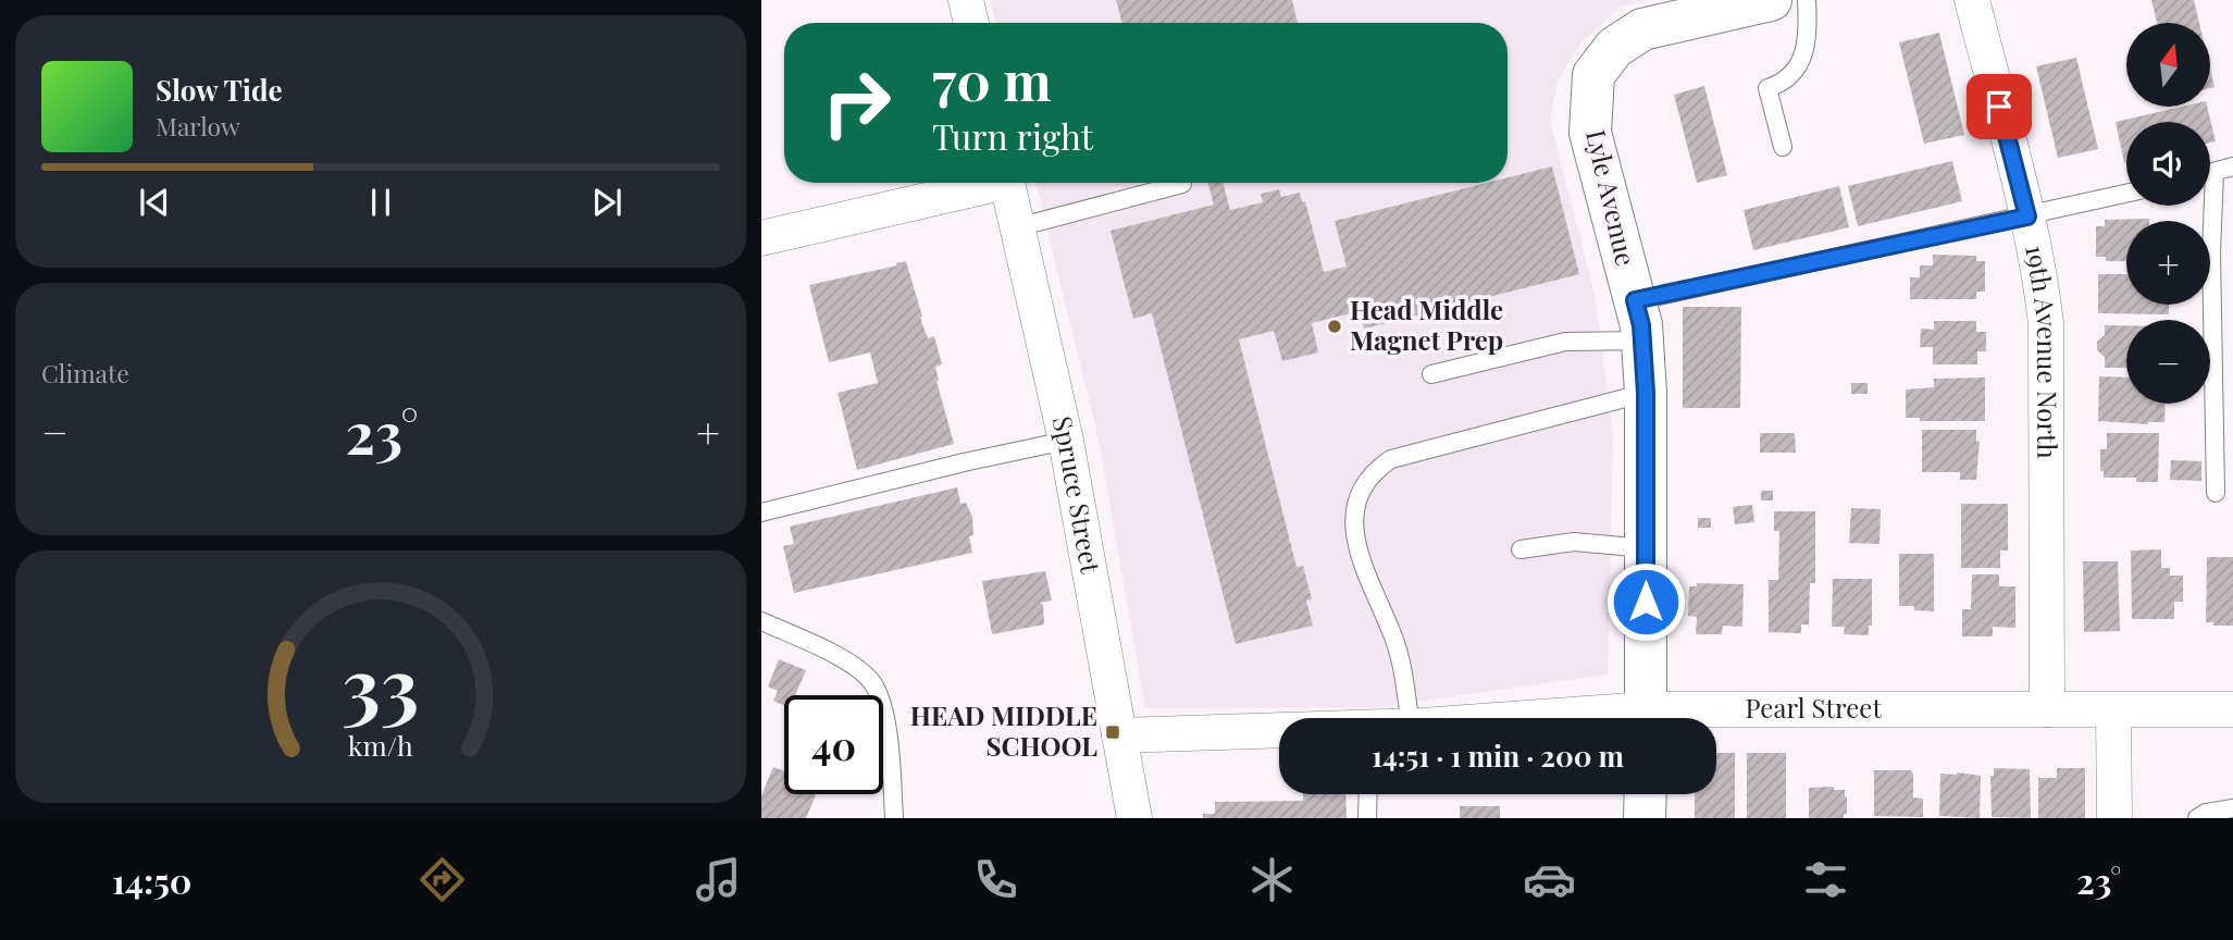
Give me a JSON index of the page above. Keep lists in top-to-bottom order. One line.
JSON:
{"streets":{"street":["Lyle Avenue","19th Avenue North","Spruce Street","Pearl Street"]},"crossings":[["19th Avenue North","Pearl Street"],["Spruce Street","Pearl Street"]],"places":{"other":["Head Middle Magnet Prep"],"transit":["HEAD MIDDLE SCHOOL"]},"north":"top","page":{"map_buttons":["+","−"],"turn":["70 m","Turn right"],"song":["Slow Tide","Marlow"],"tile":"Climate","heat":["−","23°","+"],"limit":"40","trip":"14:51 · 1 min · 200 m","tabs":["14:50","23°"],"gauge":["33","km/h"]}}
